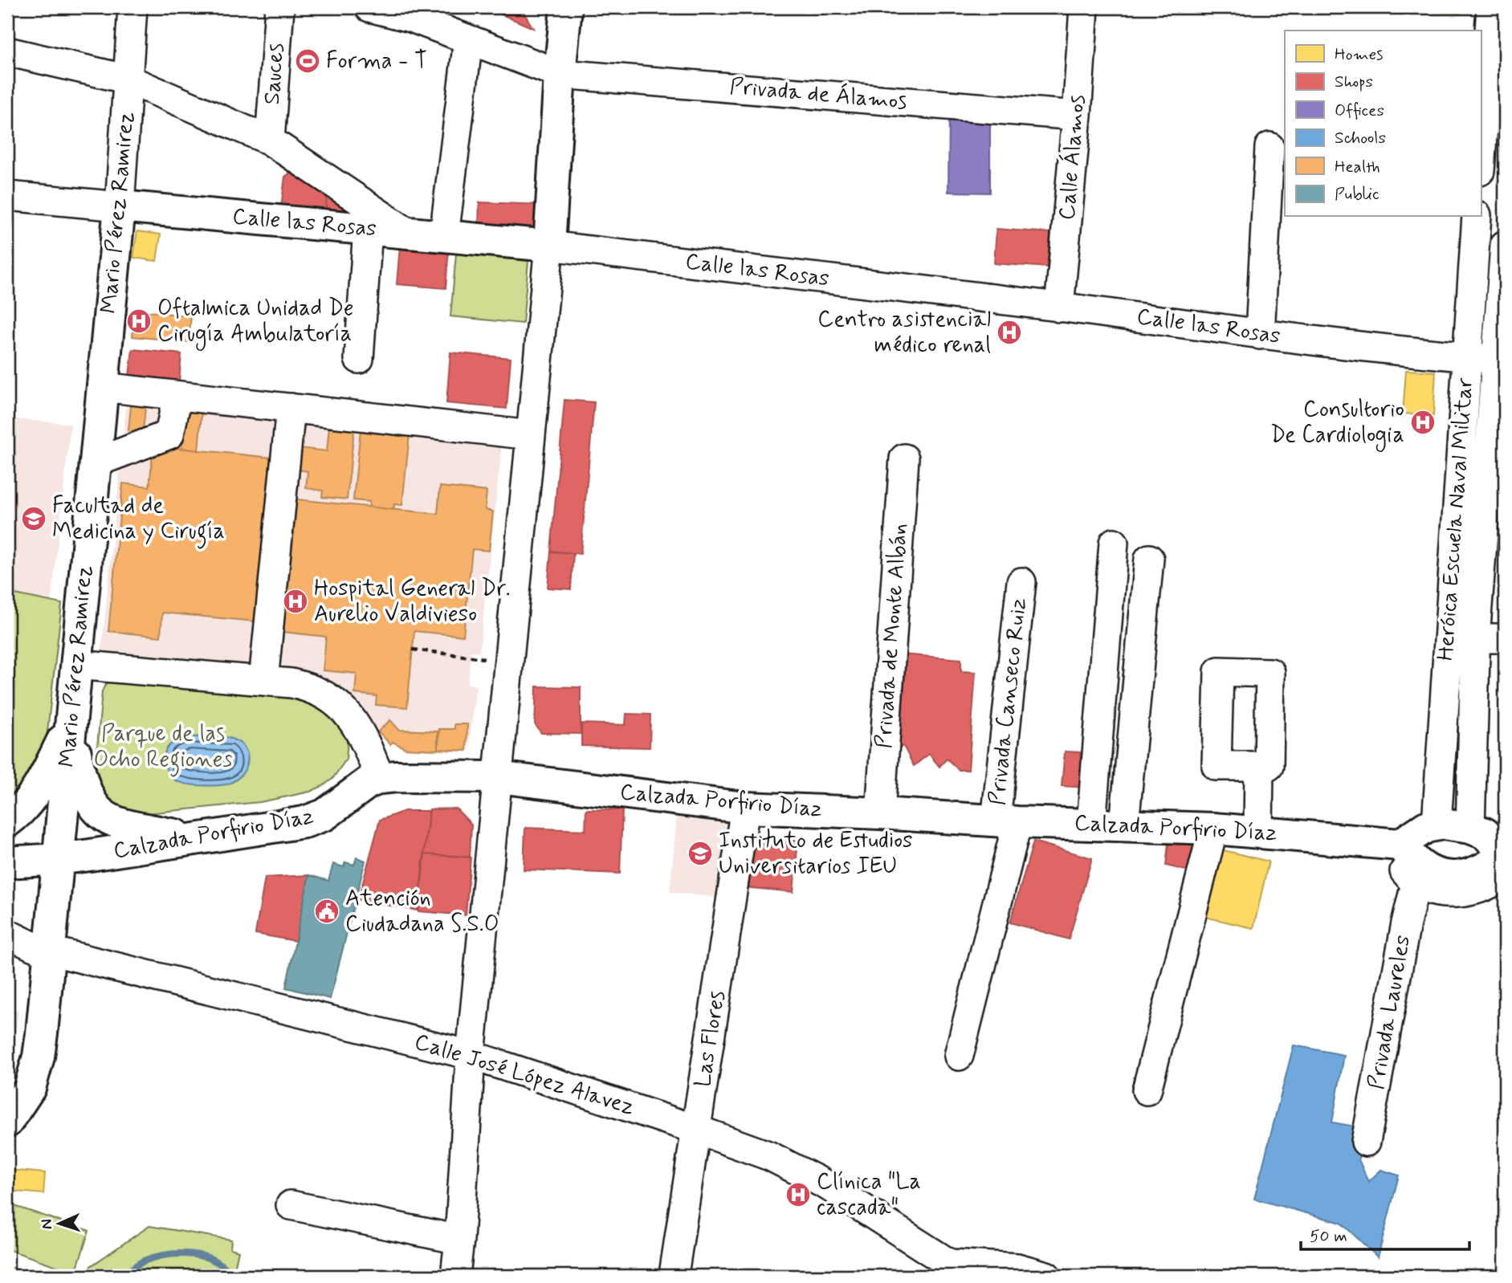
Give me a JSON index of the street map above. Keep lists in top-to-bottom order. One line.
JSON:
{"streets":{"main road":["Mario Pérez Ramirez","Calle las Rosas","Calzada Porfirio Díaz"],"street":["Sauces","Privada de Álamos","Calle Álamos","Heróica Escuela Naval Militar","Privada de Monte Albán","Privada Canseco Ruiz","Privada Laureles","Las Flores","Calle José López Alavez"]},"crossings":[["Privada de Álamos","Calle Álamos"],["Calle Álamos","Calle las Rosas"],["Mario Pérez Ramirez","Calle las Rosas"],["Mario Pérez Ramirez","Calzada Porfirio Díaz"],["Mario Pérez Ramirez","Calle José López Alavez"],["Calle las Rosas","Heróica Escuela Naval Militar"],["Privada de Monte Albán","Calzada Porfirio Díaz"],["Privada Canseco Ruiz","Calzada Porfirio Díaz"],["Calzada Porfirio Díaz","Las Flores"],["Las Flores","Calle José López Alavez"]],"parks":["Parque de las Ocho Regiones"],"places":{"sports":["Forma - T"],"hospital":["Oftalmica Unidad De Cirugía Ambulatoría","Centro asistencial médico renal","Consultorio De Cardiologia","Hospital General Dr. Aurelio Valdivieso","Clínica \"La cascada\""],"school or university":["Facultad de Medicina y Cirugía","Instituto de Estudios Universitarios IEU"],"public building":["Atención Ciudadana S.S.O"]},"legend":["Homes","Shops","Offices","Schools","Health","Public"],"scale_bar":"50 m","north":"left"}
